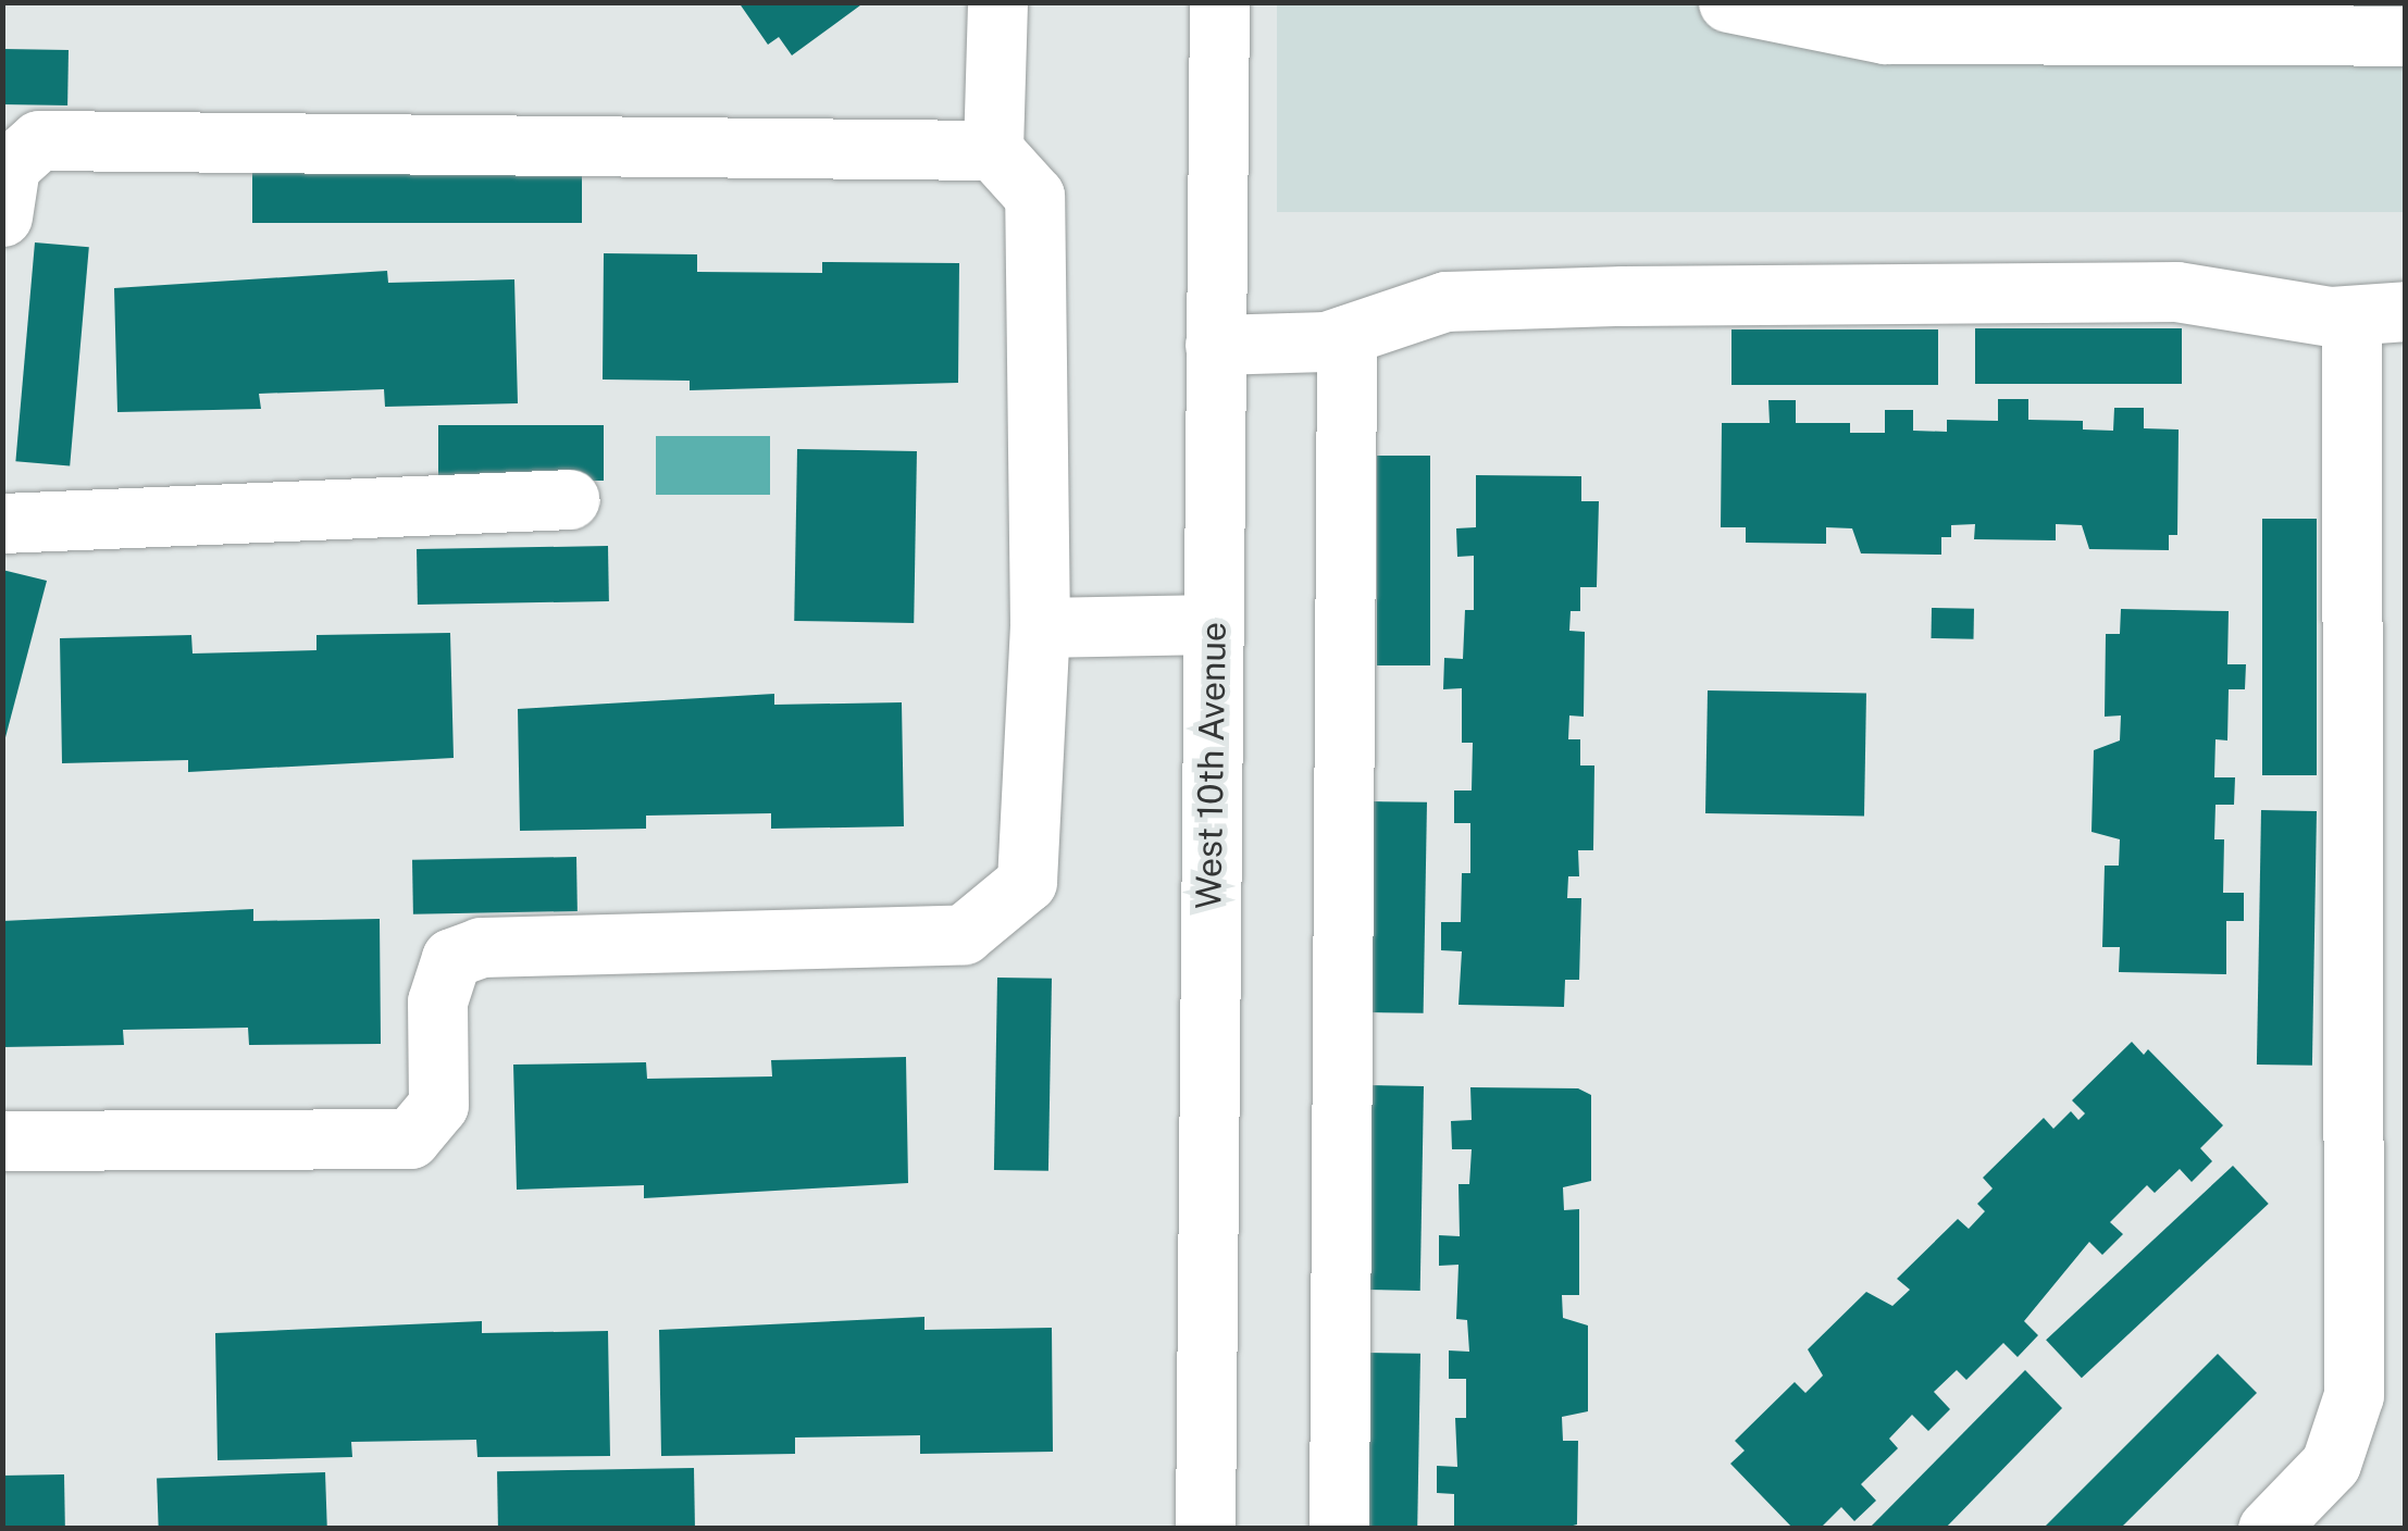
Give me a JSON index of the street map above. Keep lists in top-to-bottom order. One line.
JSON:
{"streets":{"main road":["West 10th Avenue"]}}
